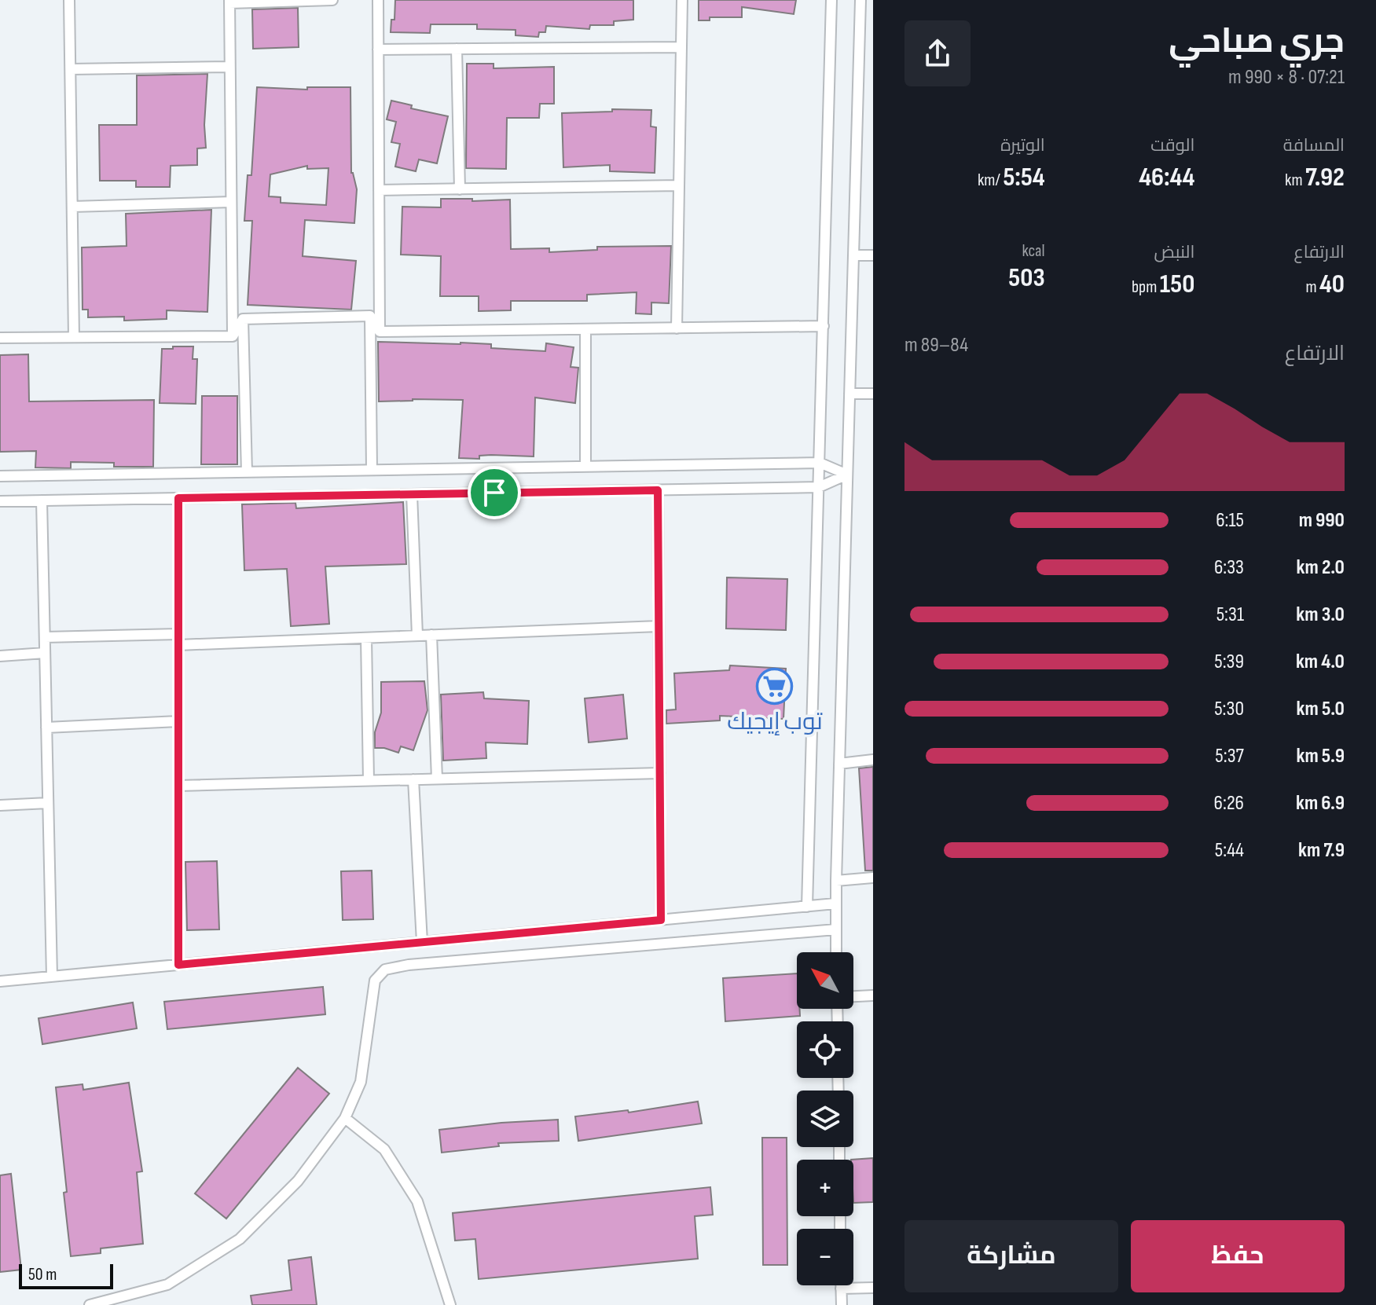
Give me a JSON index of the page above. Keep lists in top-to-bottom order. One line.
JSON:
{"places":{"supermarket":["توب إيجيك"]},"scale_bar":"50 m","north":"top left","page":{"heading":["جري صباحي","07:21 · 8 × 990 m"],"stats":[["المسافة","7.92 km"],["الوقت","46:44"],["الوتيرة","5:54 /km"],["الارتفاع","40 m"],["النبض","150 bpm"],["kcal","503"]],"chart":["الارتفاع","84–89 m"],"list":[{"name":"990 m","note":"6:15"},{"name":"2.0 km","note":"6:33"},{"name":"3.0 km","note":"5:31"},{"name":"4.0 km","note":"5:39"},{"name":"5.0 km","note":"5:30"},{"name":"5.9 km","note":"5:37"},{"name":"6.9 km","note":"6:26"},{"name":"7.9 km","note":"5:44"}],"map_buttons":["+","−"],"buttons":["حفظ","مشاركة"],"scale":"50 m"}}
